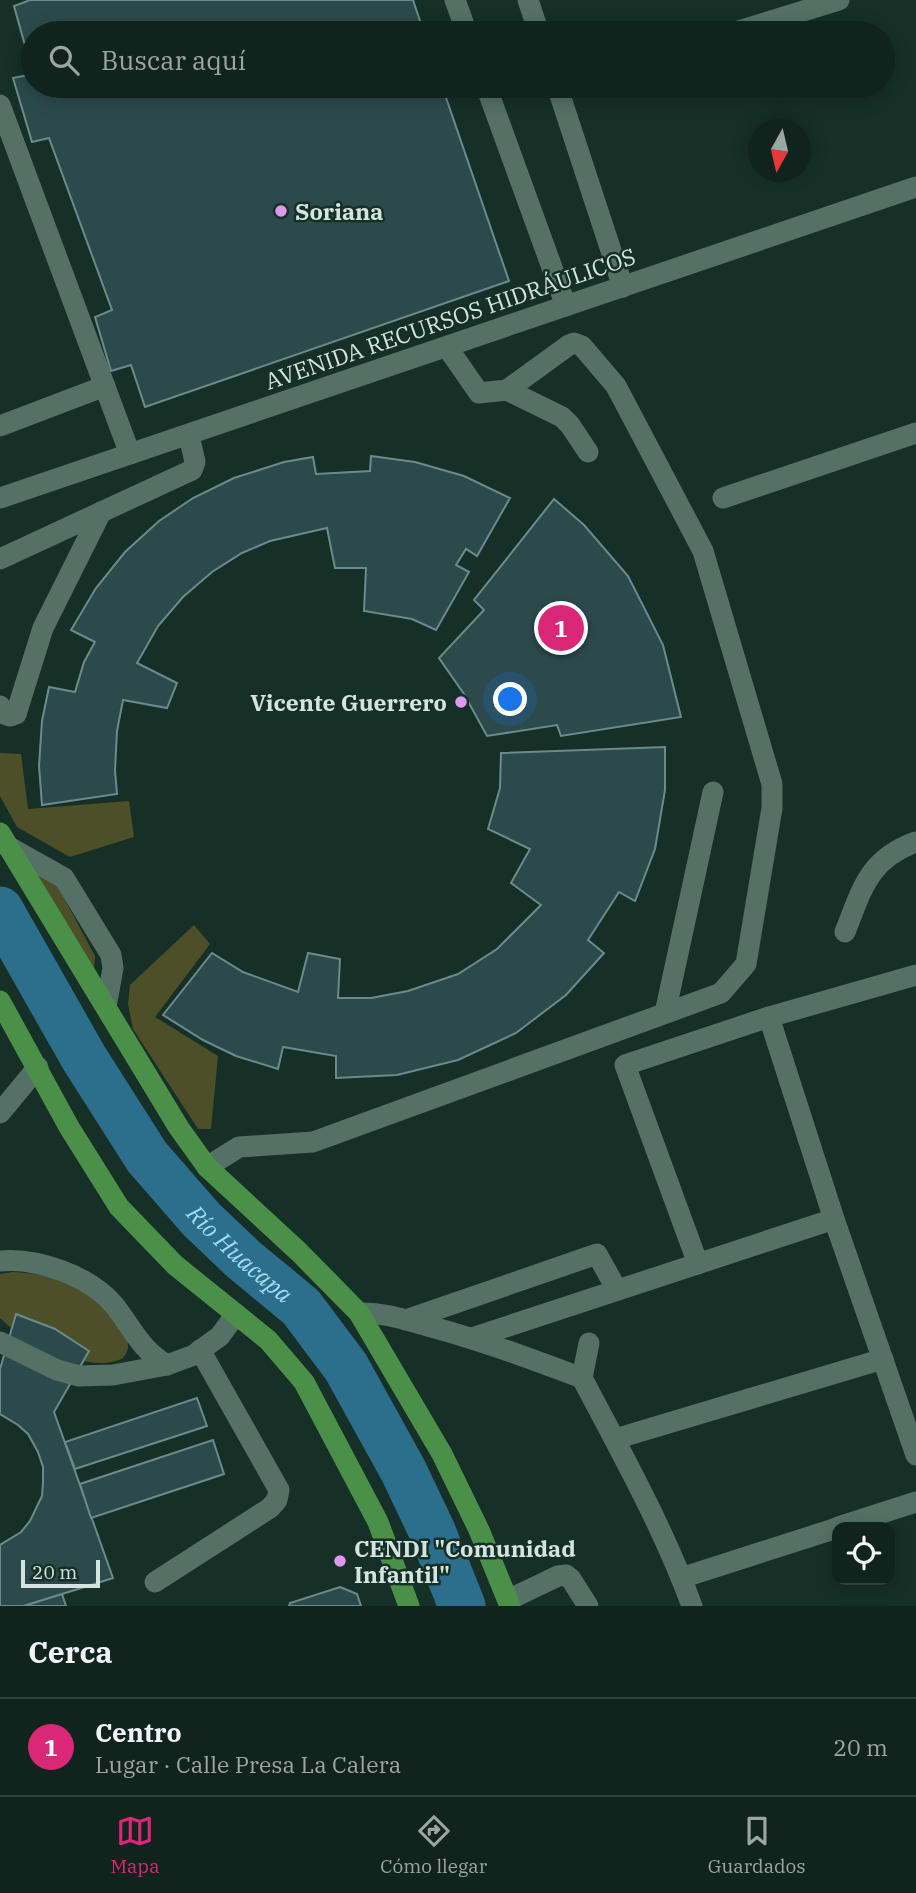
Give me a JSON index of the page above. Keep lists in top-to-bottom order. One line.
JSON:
{"streets":{"street":["AVENIDA RECURSOS HIDRÁULICOS"]},"water":["Río Huacapa"],"places":["Soriana","Vicente Guerrero","CENDI \"Comunidad Infantil\""],"scale_bar":"20 m","north":"bottom","page":{"search":"Buscar aquí","pins":"1","scale":"20 m","heading":"Cerca","list":[{"mark":"1","name":"Centro","note":"Lugar · Calle Presa La Calera","value":"20 m"}],"nav":["Mapa","Cómo llegar","Guardados"]}}
